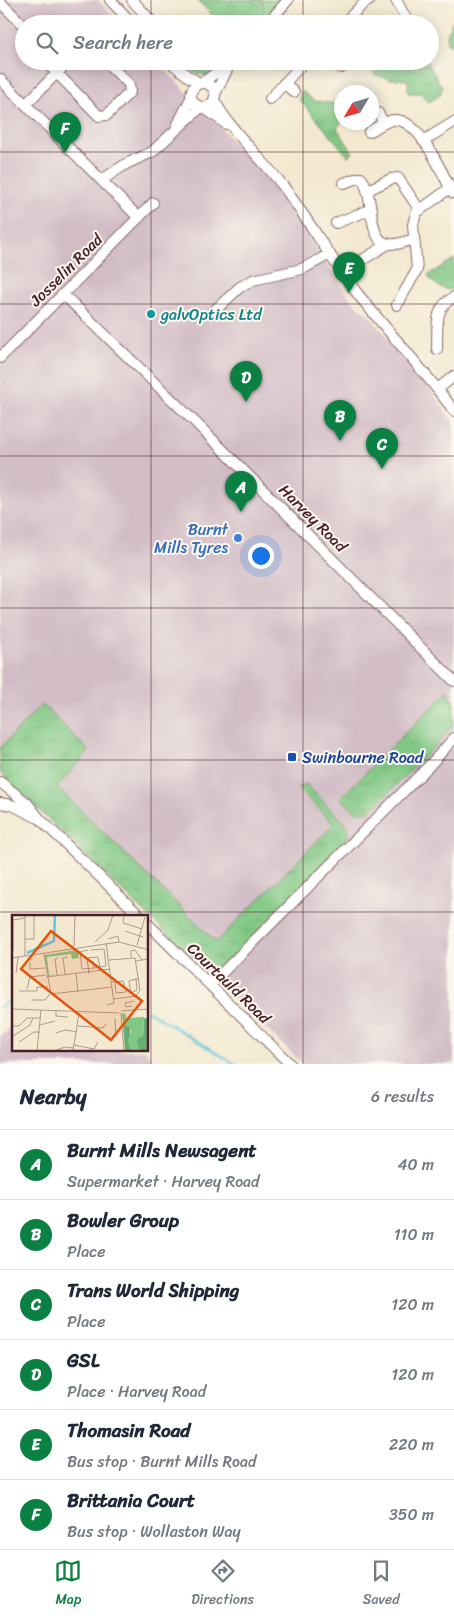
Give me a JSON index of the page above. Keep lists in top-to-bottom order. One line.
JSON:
{"streets":{"street":["Josselin Road","Harvey Road","Courtauld Road"]},"crossings":[["Josselin Road","Harvey Road"]],"places":{"other":["galvOptics Ltd","Burnt Mills Tyres"],"transit":["Swinbourne Road"]},"north":"bottom left","page":{"search":"Search here","pins":["F","E","D","B","C","A"],"heading":["Nearby","6 results"],"list":[{"mark":"A","name":"Burnt Mills Newsagent","note":"Supermarket · Harvey Road","value":"40 m"},{"mark":"B","name":"Bowler Group","note":"Place","value":"110 m"},{"mark":"C","name":"Trans World Shipping","note":"Place","value":"120 m"},{"mark":"D","name":"GSL","note":"Place · Harvey Road","value":"120 m"},{"mark":"E","name":"Thomasin Road","note":"Bus stop · Burnt Mills Road","value":"220 m"},{"mark":"F","name":"Brittania Court","note":"Bus stop · Wollaston Way","value":"350 m"}],"nav":["Map","Directions","Saved"]}}
